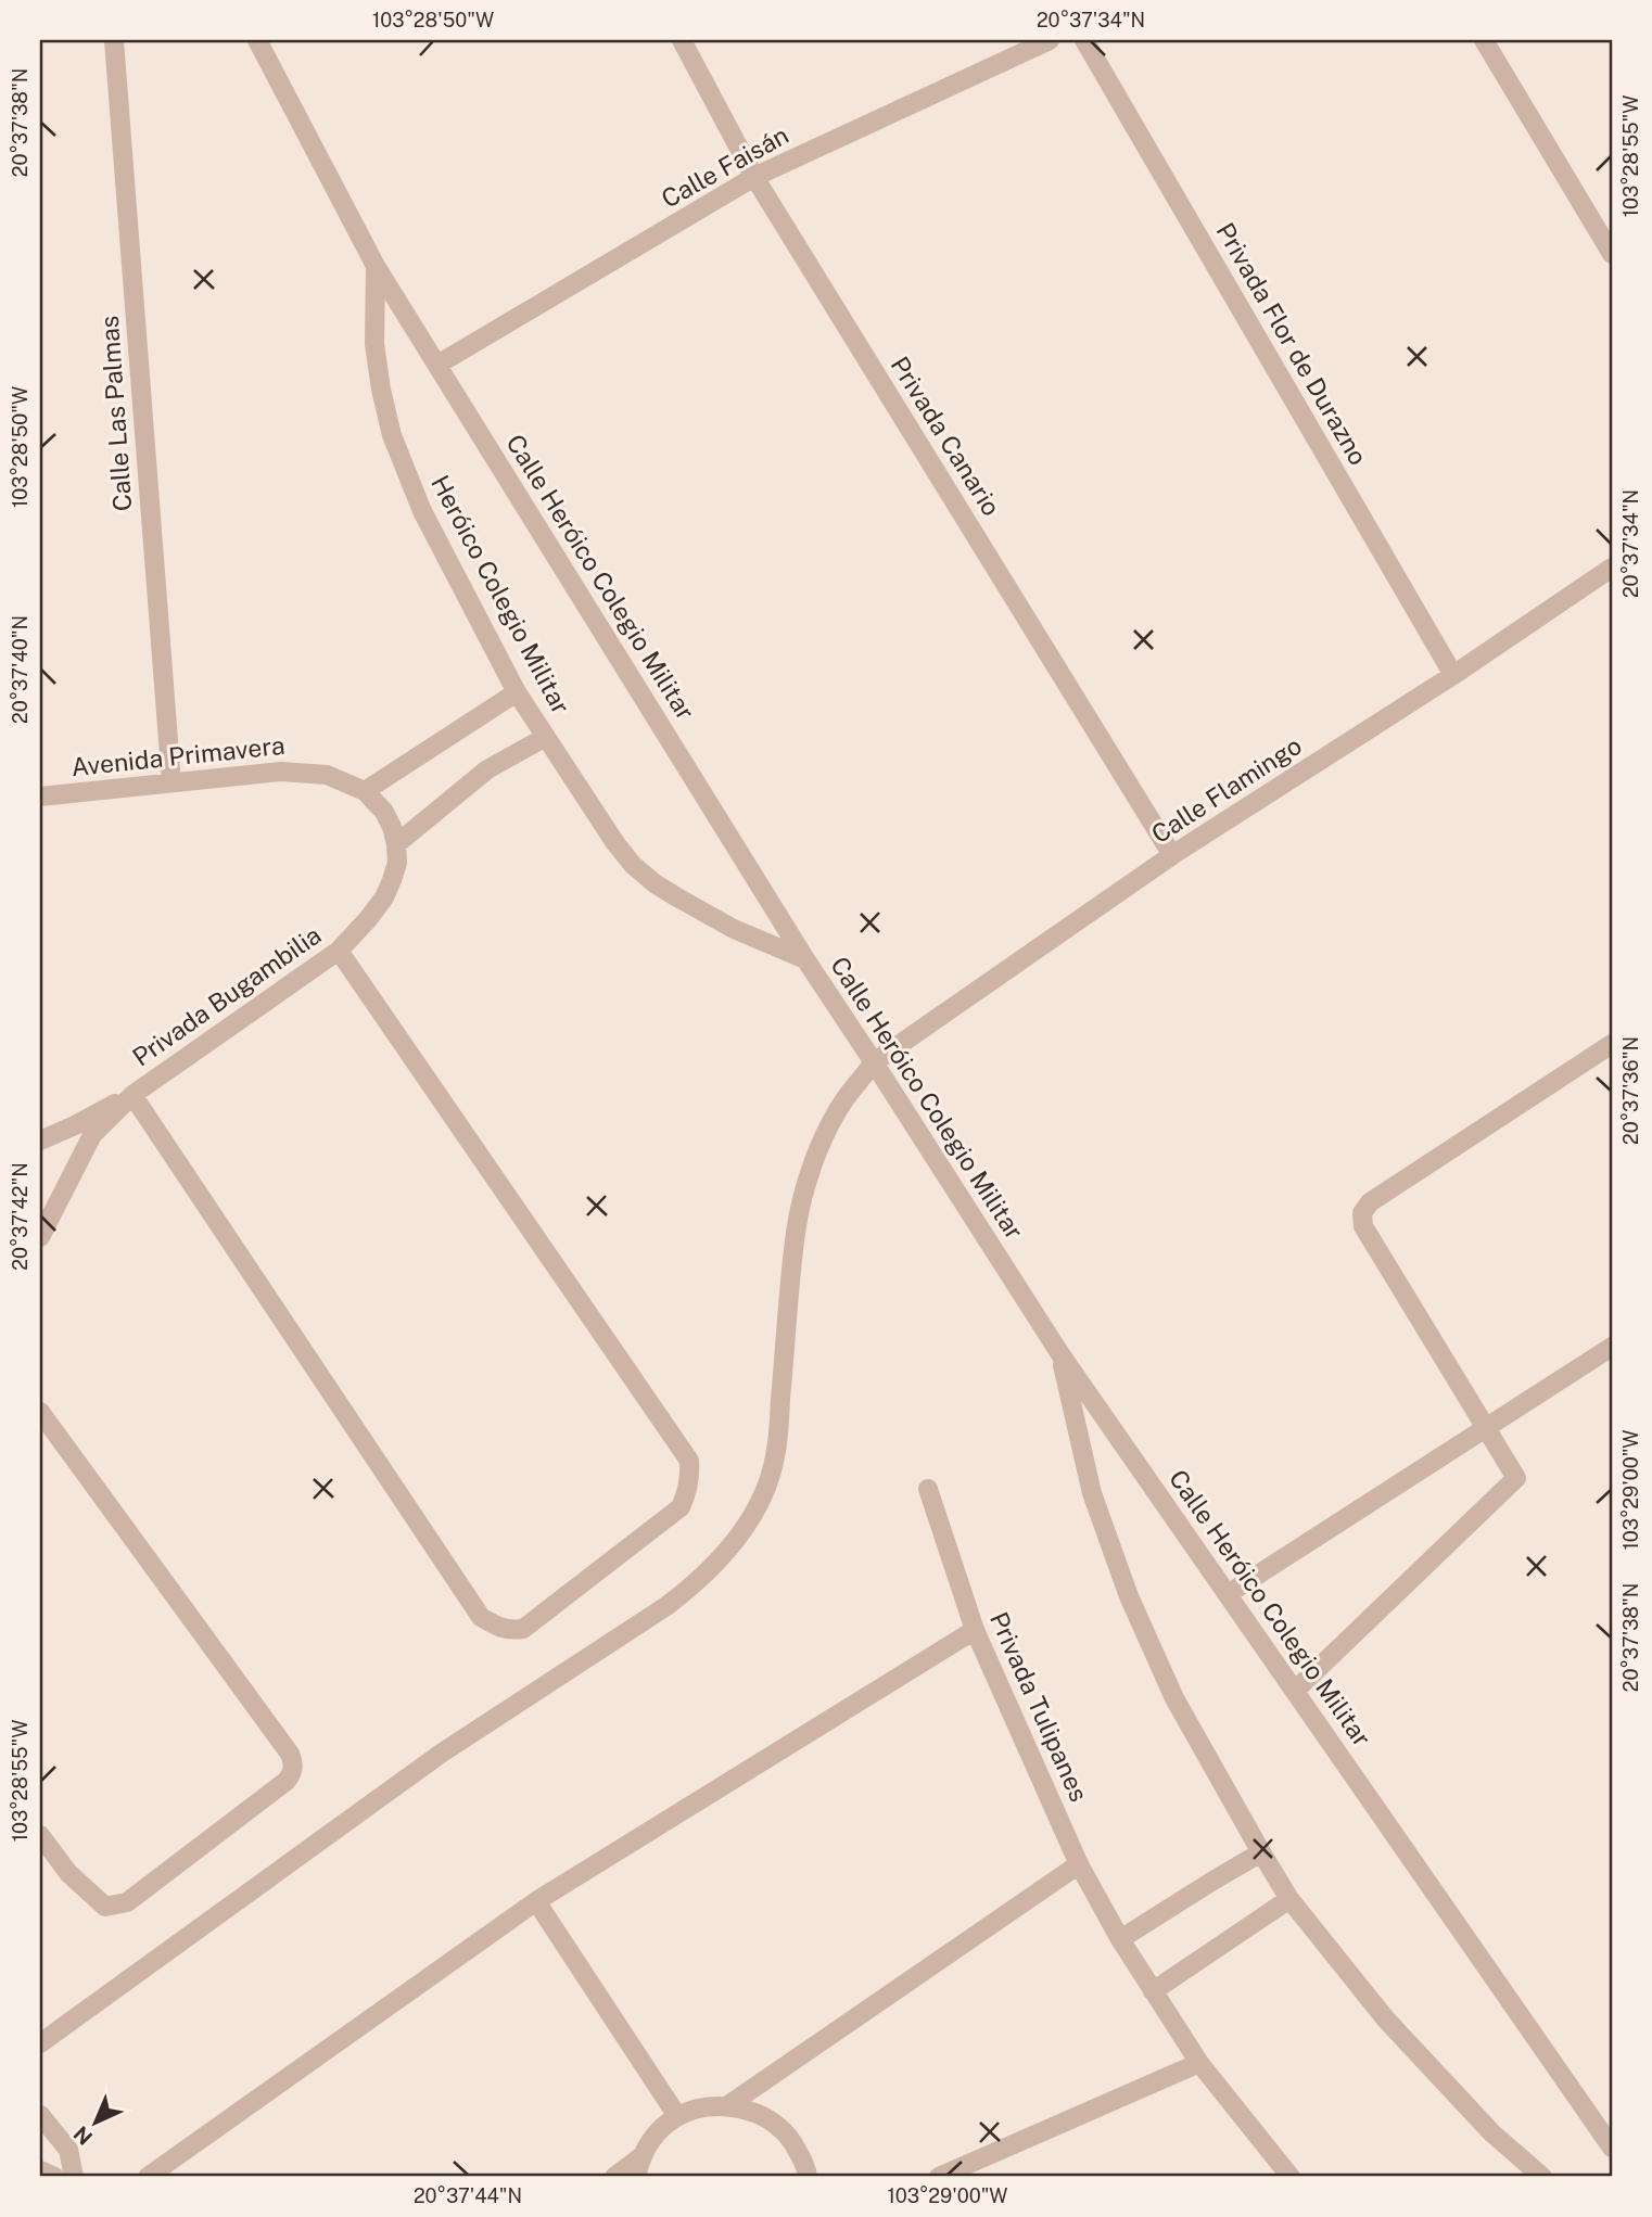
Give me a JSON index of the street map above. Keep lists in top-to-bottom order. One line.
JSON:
{"streets":{"street":["Calle Faisán","Privada Flor de Durazno","Calle Las Palmas","Privada Canario","Calle Heróico Colegio Militar","Heróico Colegio Militar","Avenida Primavera","Calle Flamingo","Privada Bugambilia","Privada Tulipanes"]},"crossings":[["Calle Faisán","Privada Canario"],["Calle Faisán","Calle Heróico Colegio Militar"],["Privada Flor de Durazno","Calle Flamingo"],["Calle Las Palmas","Avenida Primavera"],["Privada Canario","Calle Flamingo"],["Calle Heróico Colegio Militar","Heróico Colegio Militar"],["Calle Heróico Colegio Militar","Calle Flamingo"],["Avenida Primavera","Privada Bugambilia"]],"north":"bottom left","coordinates":["103°28'50\"W","20°37'34\"N","20°37'38\"N","103°28'55\"W","20°37'40\"N","20°37'36\"N","20°37'42\"N","103°29'00\"W","20°37'44\"N"]}
